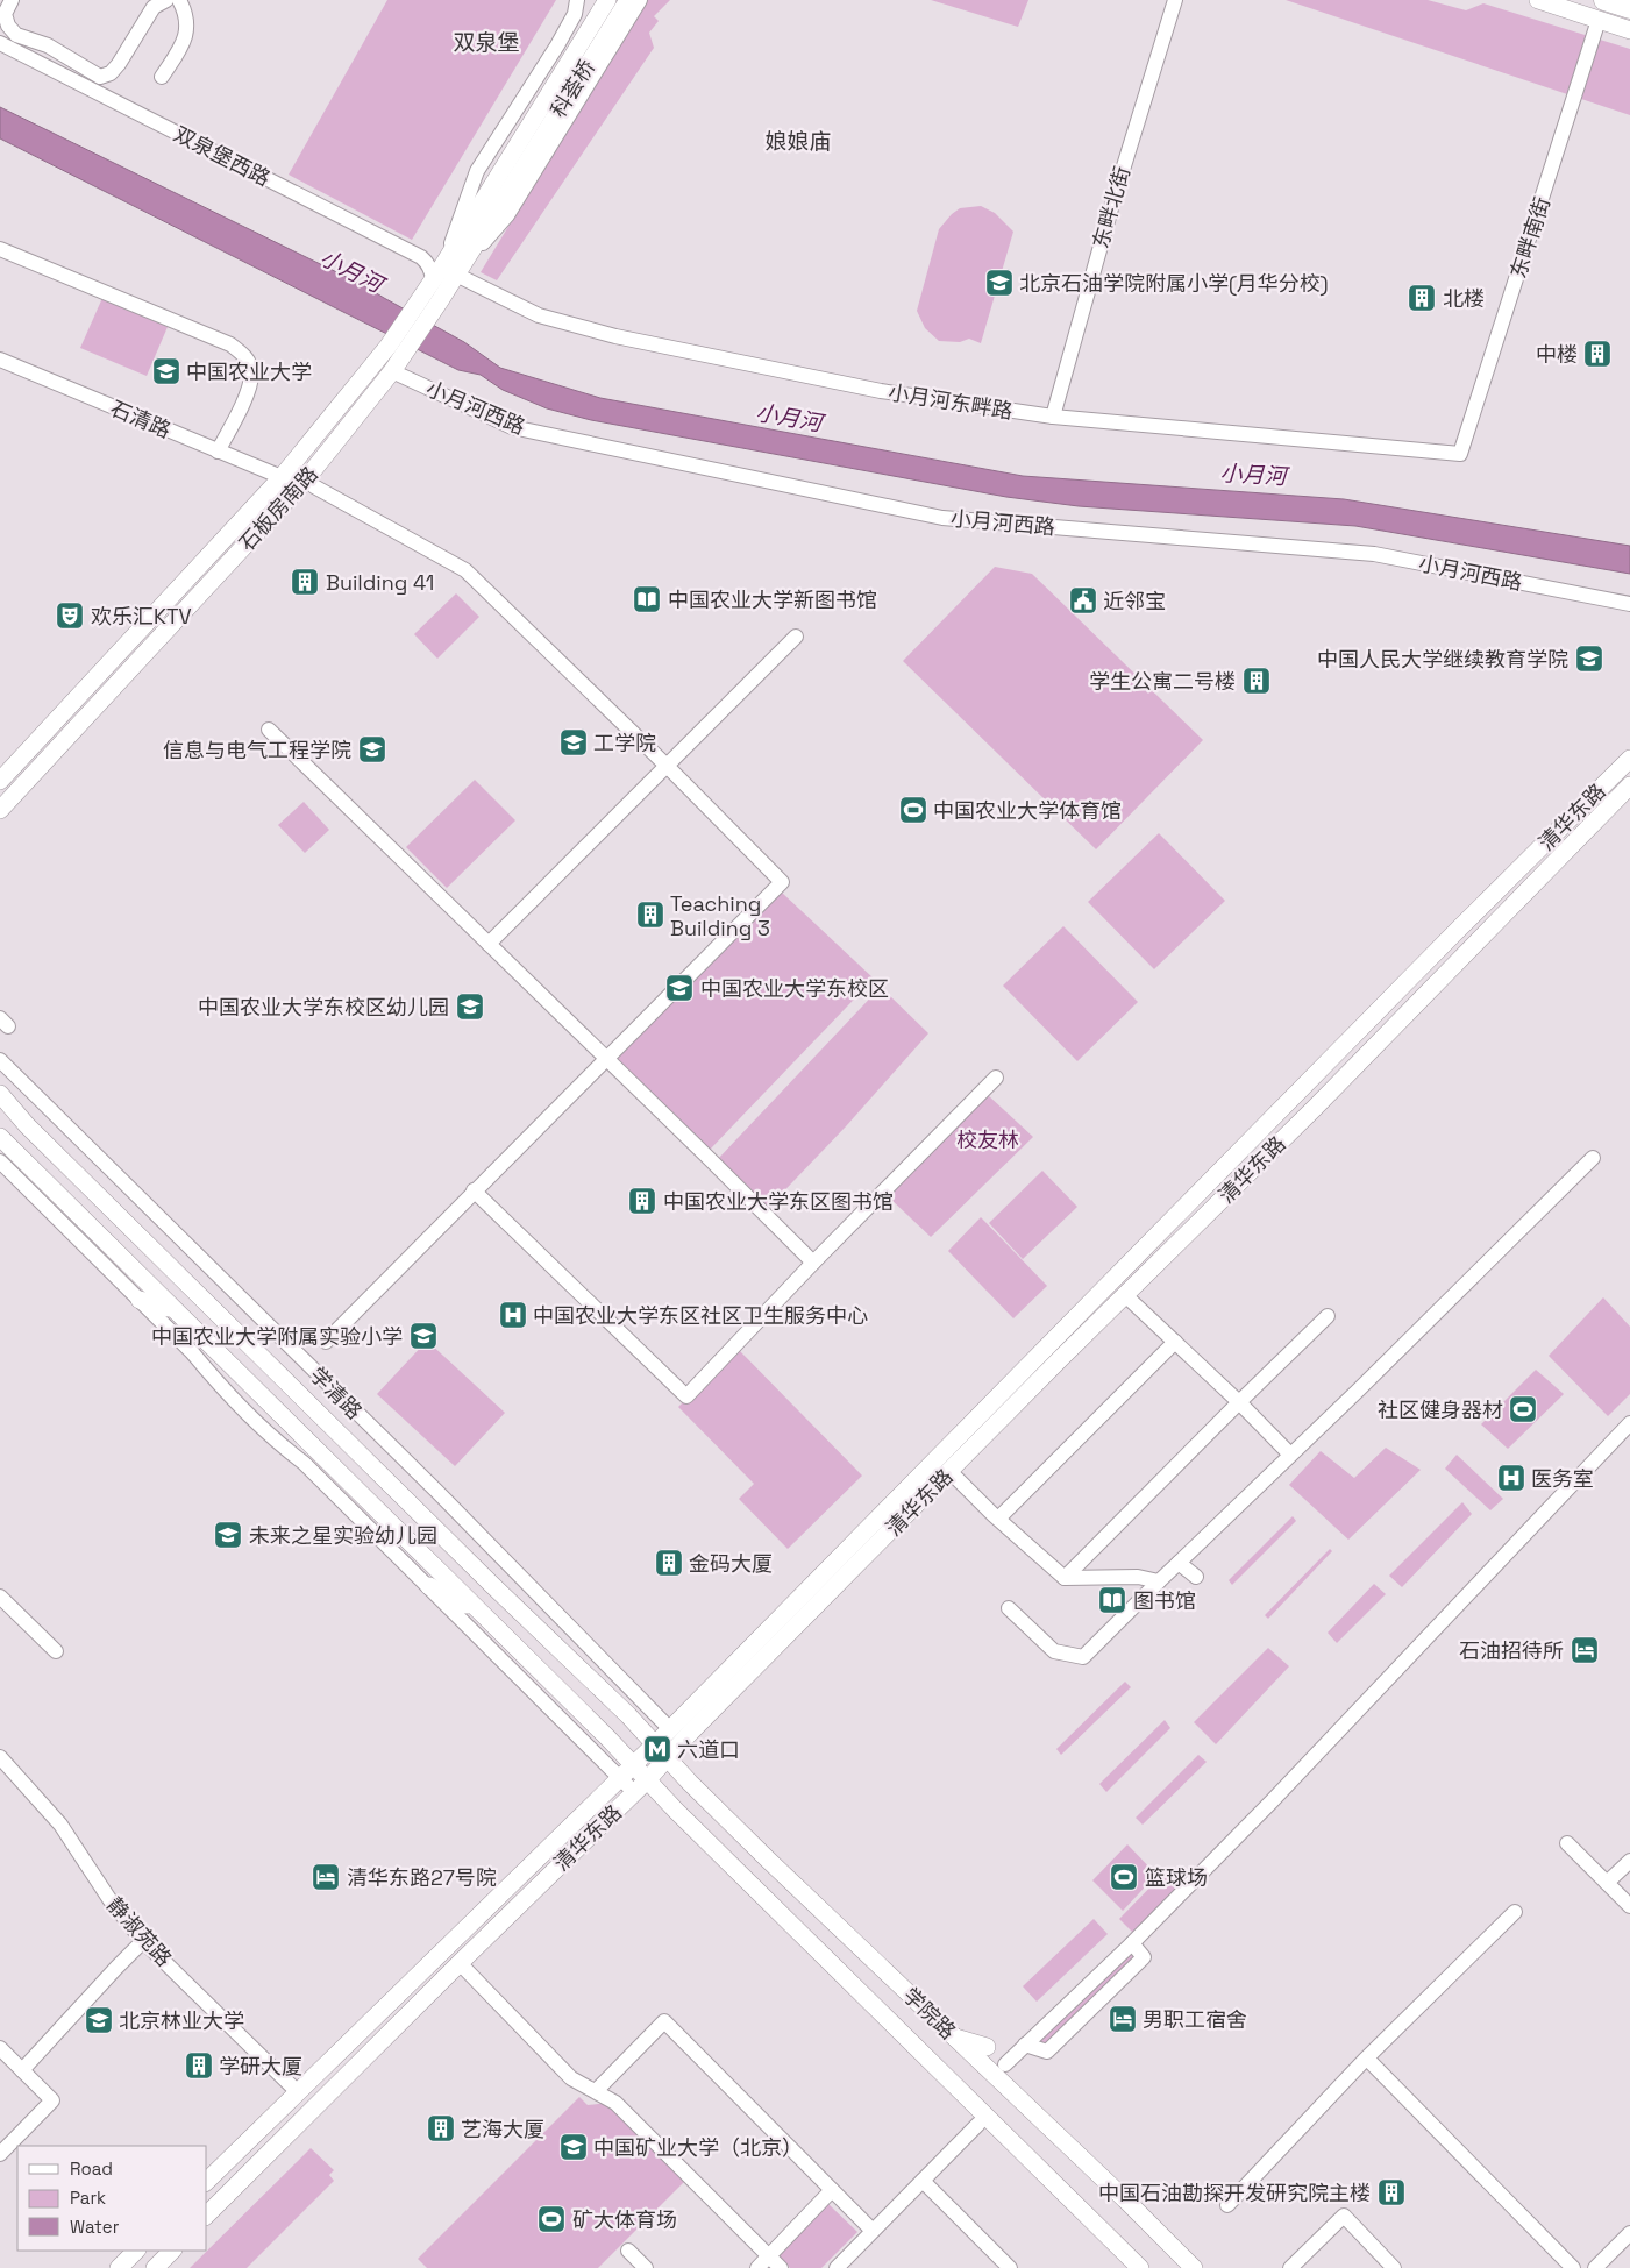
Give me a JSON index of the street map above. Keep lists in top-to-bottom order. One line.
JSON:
{"streets":{"main road":["科荟桥","石板房南路","清华东路","学清路","学院路"],"street":["双泉堡西路","东畔北街","东畔南街","小月河东畔路","小月河西路","石清路","静淑苑路"]},"crossings":[["科荟桥","石板房南路"],["双泉堡西路","石板房南路"],["东畔北街","小月河东畔路"],["东畔南街","小月河东畔路"],["小月河东畔路","石板房南路"],["小月河西路","石板房南路"],["石清路","石板房南路"],["清华东路","学清路"],["清华东路","静淑苑路"],["清华东路","学院路"],["学清路","学院路"]],"districts":["双泉堡","娘娘庙"],"water":["小月河"],"parks":["校友林"],"places":{"school or university":["北京石油学院附属小学(月华分校)","中国农业大学","中国人民大学继续教育学院","工学院","信息与电气工程学院","中国农业大学东校区","中国农业大学东校区幼儿园","中国农业大学附属实验小学","未来之星实验幼儿园","北京林业大学","中国矿业大学（北京）"],"building":["北楼","中楼","Building 41","学生公寓二号楼","Teaching Building 3","中国农业大学东区图书馆","金码大厦","学研大厦","艺海大厦","中国石油勘探开发研究院主楼"],"library":["中国农业大学新图书馆","图书馆"],"public building":["近邻宝"],"theatre":["欢乐汇KTV"],"sports":["中国农业大学体育馆","社区健身器材","篮球场","矿大体育场"],"hospital":["中国农业大学东区社区卫生服务中心","医务室"],"hotel":["石油招待所","清华东路27号院","男职工宿舍"],"metro station":["六道口"]},"legend":["Road","Park","Water"]}
